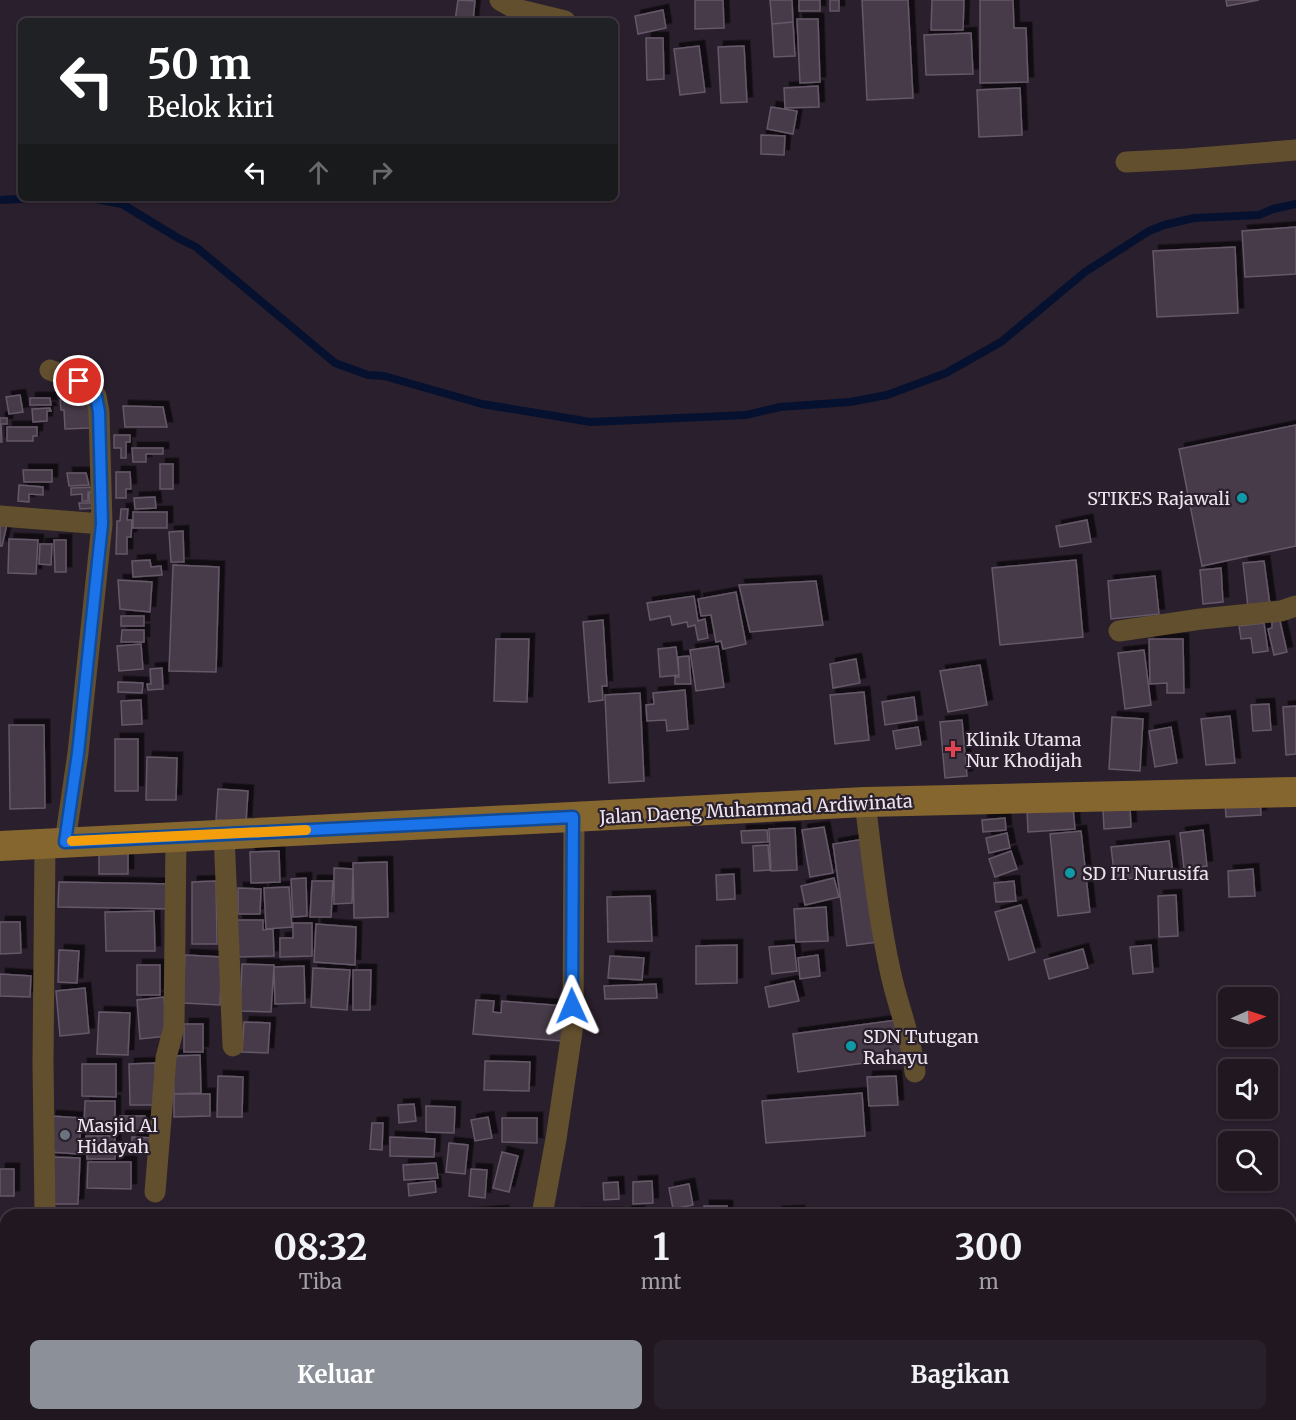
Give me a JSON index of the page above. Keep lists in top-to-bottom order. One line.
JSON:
{"streets":{"main road":["Jalan Daeng Muhammad Ardiwinata"]},"places":{"other":["STIKES Rajawali","SD IT Nurusifa","SDN Tutugan Rahayu","Masjid Al Hidayah"],"health":["Klinik Utama Nur Khodijah"]},"north":"right","page":{"turn":["50 m","Belok kiri"],"eta":["08:32","Tiba","1","mnt","300","m"],"buttons":["Keluar","Bagikan"]}}
